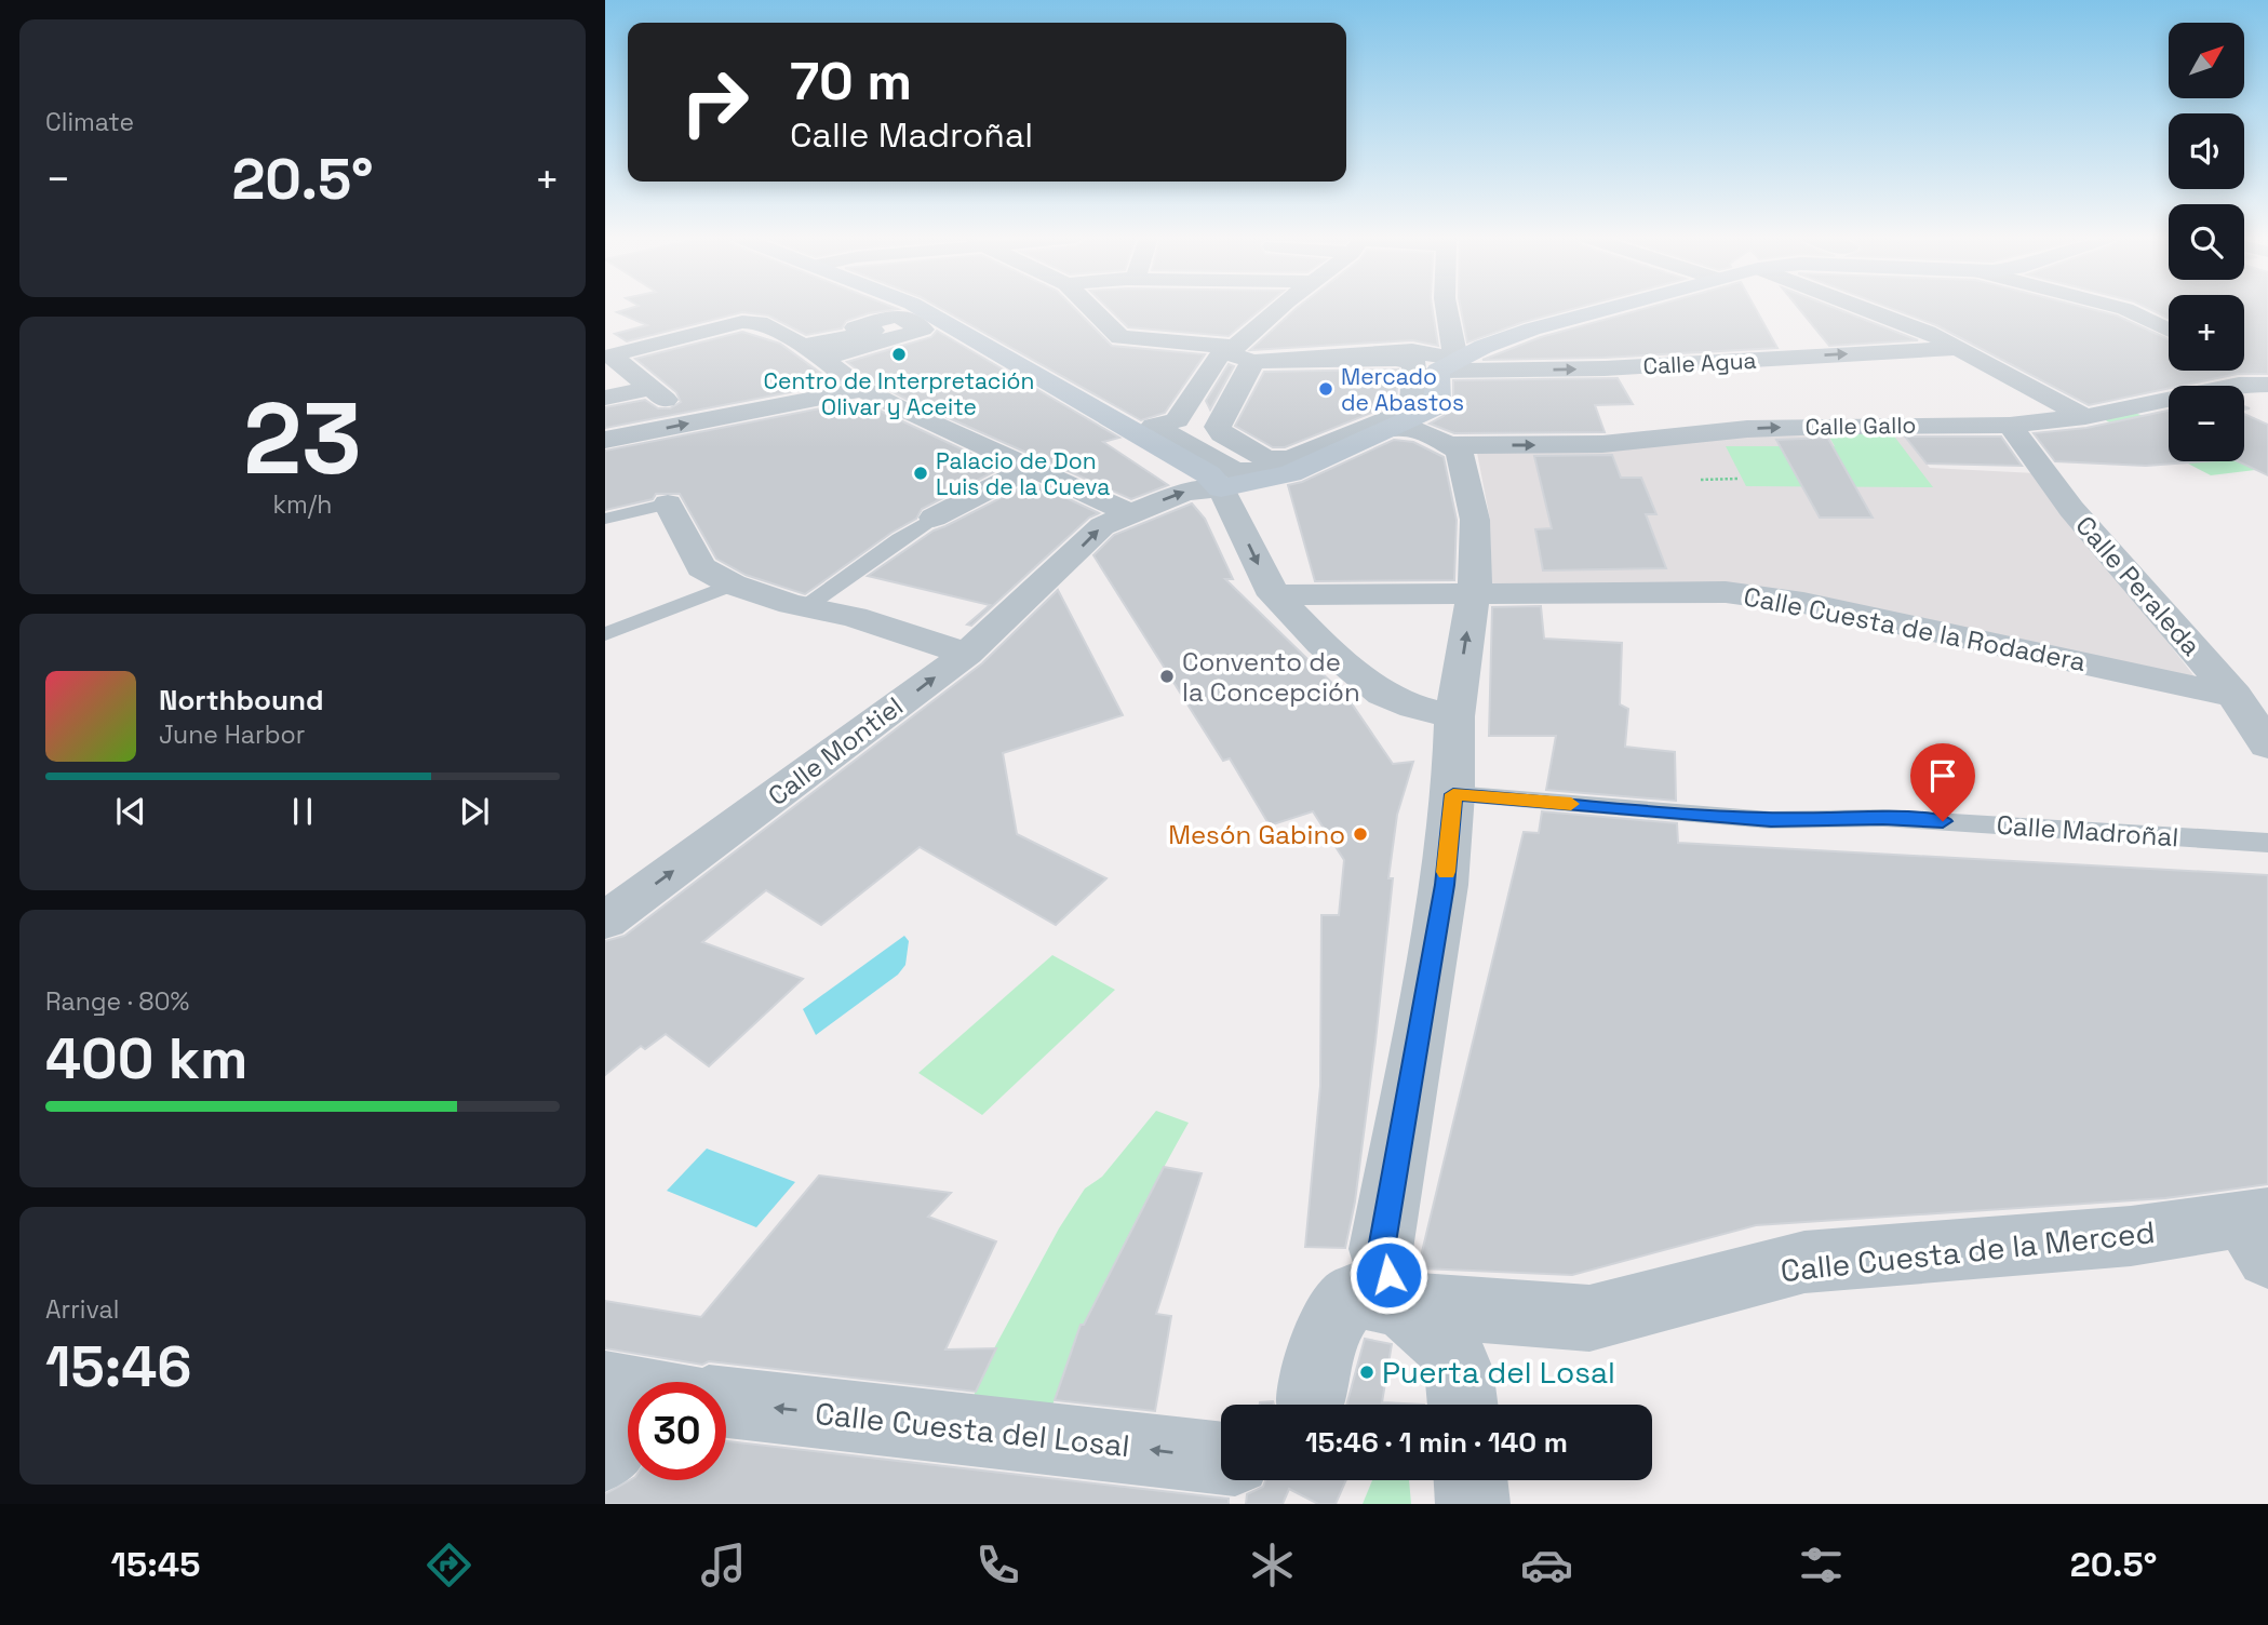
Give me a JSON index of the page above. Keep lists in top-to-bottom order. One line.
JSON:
{"streets":{"street":["Calle Agua","Calle Gallo","Calle Peraleda","Calle Cuesta de la Rodadera","Calle Montiel","Calle Cuesta de la Merced","Calle Cuesta del Losal"],"lane":["Calle Madroñal"]},"crossings":[["Calle Gallo","Calle Peraleda"],["Calle Peraleda","Calle Cuesta de la Rodadera"]],"one_way":["Calle Cuesta del Losal"],"places":["Centro de Interpretación Olivar y Aceite","Mercado de Abastos","Palacio de Don Luis de la Cueva","Convento de la Concepción","Mesón Gabino","Puerta del Losal"],"north":"top right","page":{"tile":["Climate",["23","km/h"],["Range · 80%","400 km"],["Arrival","15:46"]],"map_buttons":["+","−"],"turn":["70 m","Calle Madroñal"],"heat":["−","20.5°","+"],"song":["Northbound","June Harbor"],"limit":"30","trip":"15:46 · 1 min · 140 m","tabs":["15:45","20.5°"]}}
